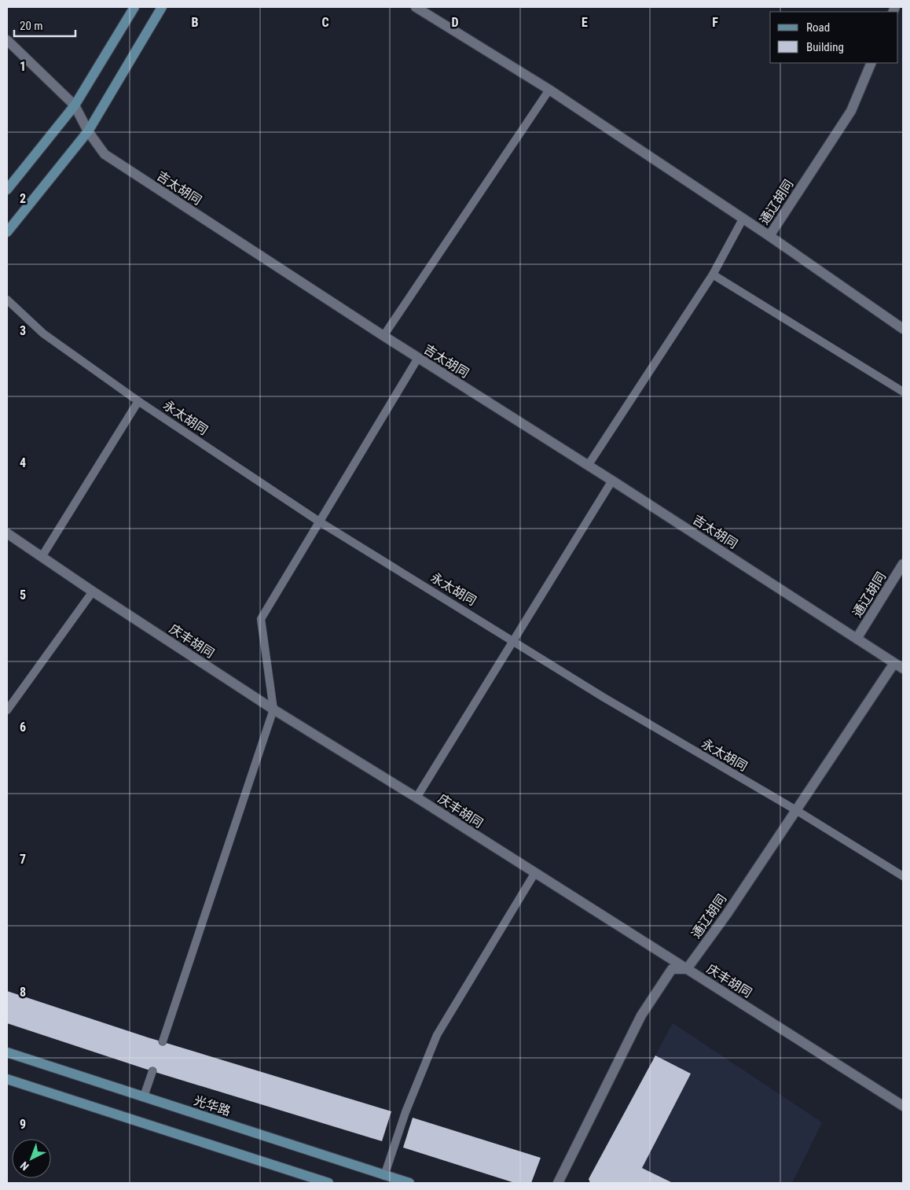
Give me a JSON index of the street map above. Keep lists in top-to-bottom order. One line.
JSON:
{"streets":{"main road":["光华路"],"street":["吉太胡同","通辽胡同","庆丰胡同"],"lane":["永太胡同"]},"crossings":[["吉太胡同","通辽胡同"],["通辽胡同","永太胡同"],["通辽胡同","庆丰胡同"]],"legend":["Road","Building"],"scale_bar":"20 m","north":"bottom left","grid":{"columns":["B","C","D","E","F"],"rows":["1","2","3","4","5","6","7","8","9"]}}
